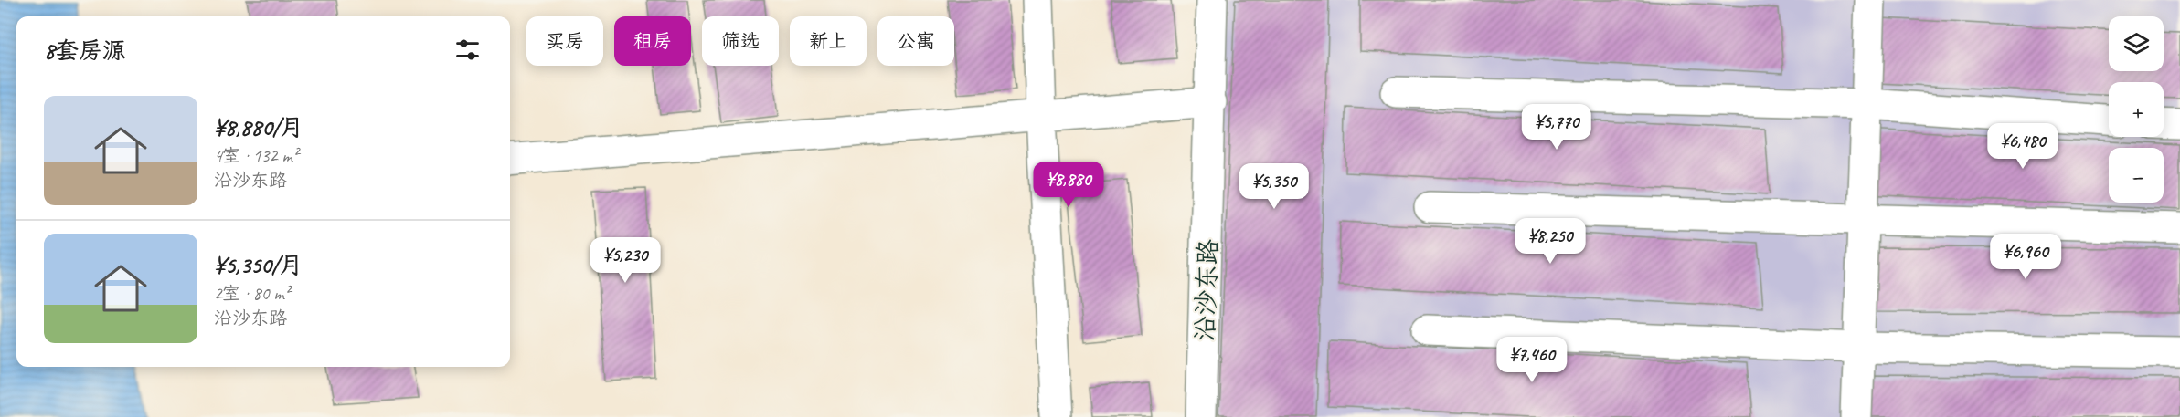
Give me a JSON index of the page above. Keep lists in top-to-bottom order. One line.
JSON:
{"streets":{"street":["沿沙东路"]},"page":{"map_buttons":["+","−"],"chip":["买房","租房","筛选","新上","公寓"],"heading":"8套房源","list":[{"name":"¥8,880/月","note":"4室 · 132 m² · 沿沙东路"},{"name":"¥5,350/月","note":"2室 · 80 m² · 沿沙东路"}],"price":["¥5,770","¥6,480","¥8,880","¥5,350","¥8,250","¥6,960","¥5,230","¥7,460"]}}
